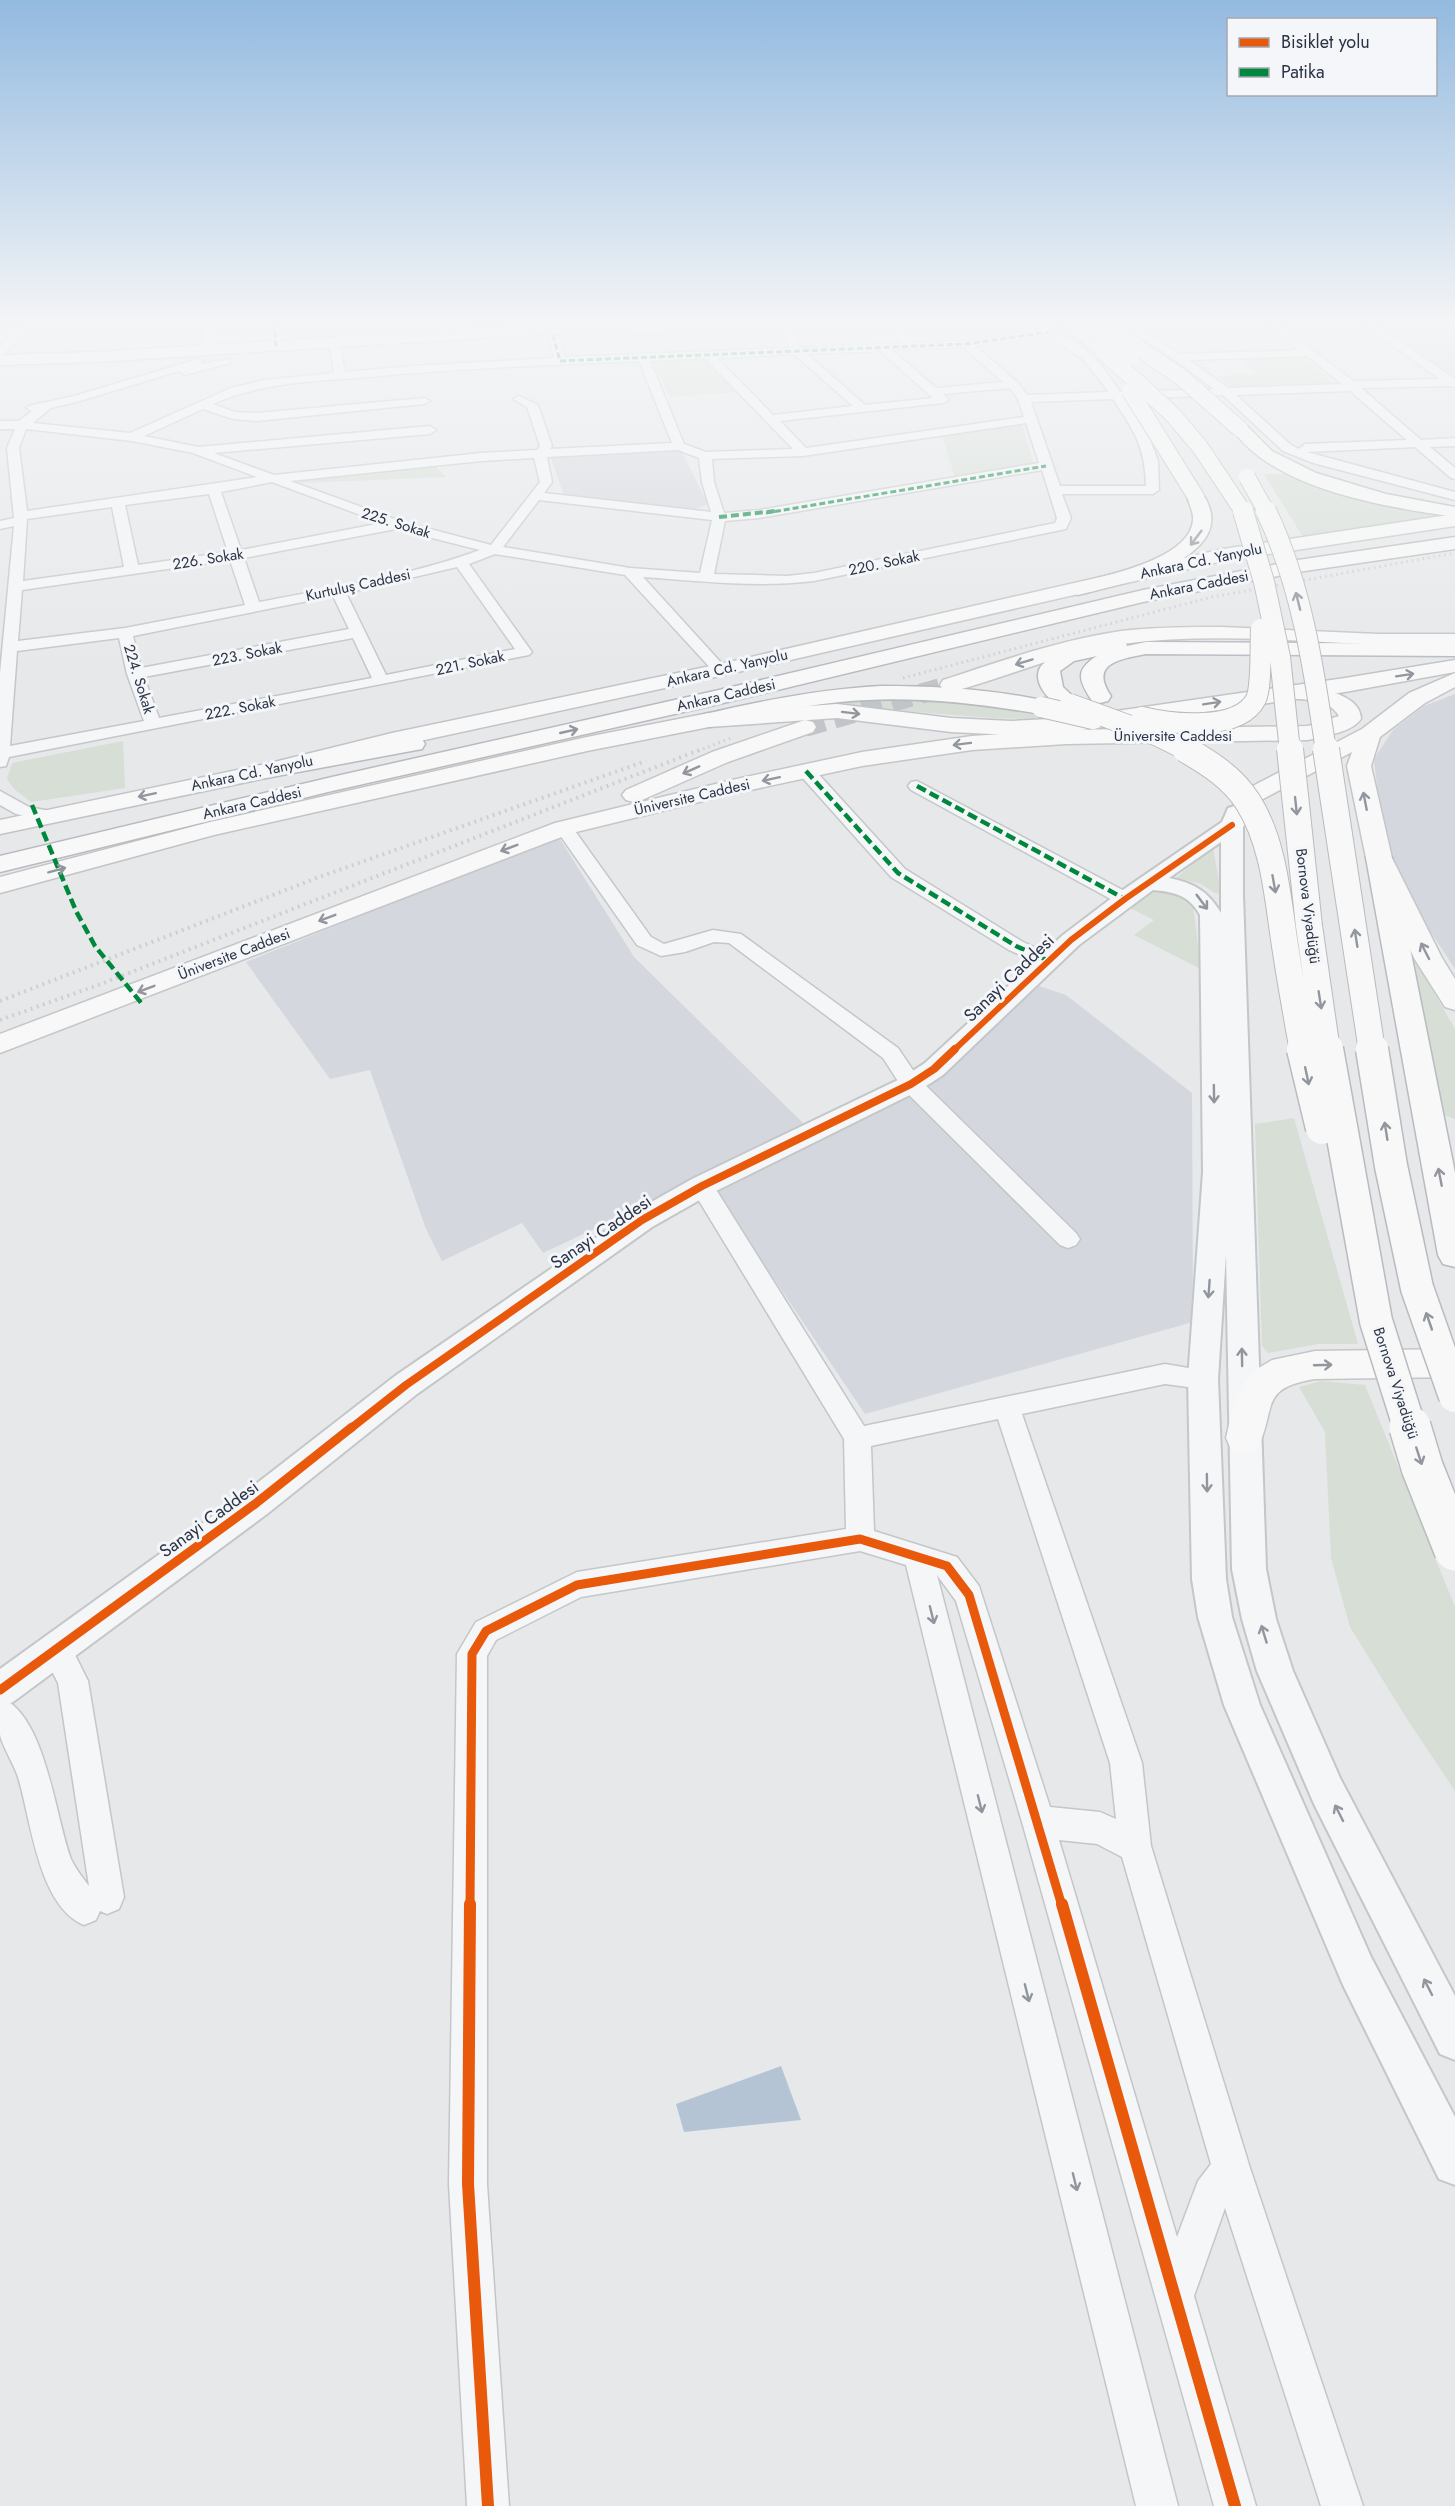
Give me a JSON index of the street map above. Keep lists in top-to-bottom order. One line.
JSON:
{"streets":{"main road":["Ankara Cd. Yanyolu","Ankara Caddesi","Üniversite Caddesi","Bornova Viyadüğü"],"street":["225. Sokak","226. Sokak","220. Sokak","Kurtuluş Caddesi","223. Sokak","221. Sokak","224. Sokak","222. Sokak","Sanayi Caddesi"]},"crossings":[["225. Sokak","226. Sokak"],["225. Sokak","Kurtuluş Caddesi"],["220. Sokak","Kurtuluş Caddesi"],["Kurtuluş Caddesi","221. Sokak"],["Kurtuluş Caddesi","224. Sokak"],["223. Sokak","224. Sokak"],["221. Sokak","222. Sokak"],["224. Sokak","222. Sokak"]],"legend":["Bisiklet yolu","Patika"]}
